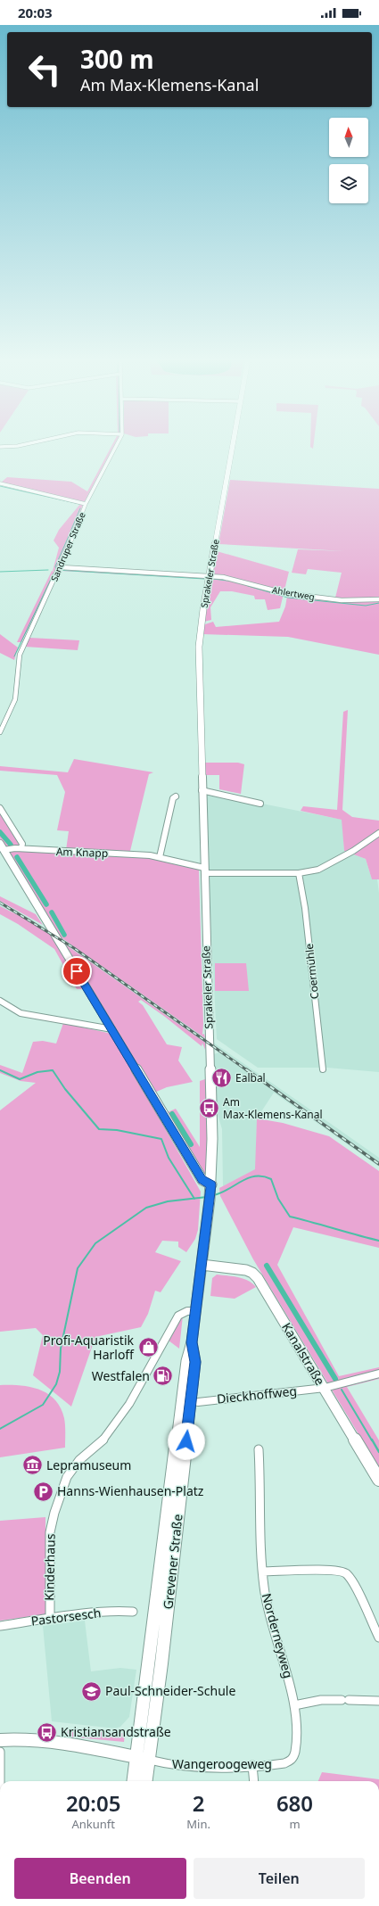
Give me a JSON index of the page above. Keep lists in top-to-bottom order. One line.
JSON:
{"streets":{"main road":["Sprakeler Straße","Kanalstraße","Grevener Straße"],"street":["Sandruper Straße","Ahlertweg","Am Knapp","Coermühle","Dieckhoffweg","Kinderhaus","Pastorsesch","Norderneyweg","Wangeroogeweg"]},"crossings":[["Sandruper Straße","Ahlertweg"],["Sprakeler Straße","Ahlertweg"],["Sprakeler Straße","Am Knapp"],["Sprakeler Straße","Grevener Straße"],["Kanalstraße","Dieckhoffweg"],["Kanalstraße","Grevener Straße"],["Grevener Straße","Kinderhaus"],["Grevener Straße","Wangeroogeweg"],["Kinderhaus","Pastorsesch"],["Norderneyweg","Wangeroogeweg"]],"places":{"restaurant":["Ealbal"],"bus stop":["Am Max-Klemens-Kanal","Kristiansandstraße"],"shop":["Profi-Aquaristik Harloff"],"fuel station":["Westfalen"],"museum":["Lepramuseum"],"parking":["Hanns-Wienhausen-Platz"],"school or university":["Paul-Schneider-Schule"]},"north":"top","page":{"status":"20:03","turn":["300 m","Am Max-Klemens-Kanal"],"eta":["20:05","Ankunft","2","Min.","680","m"],"buttons":["Beenden","Teilen"]}}
